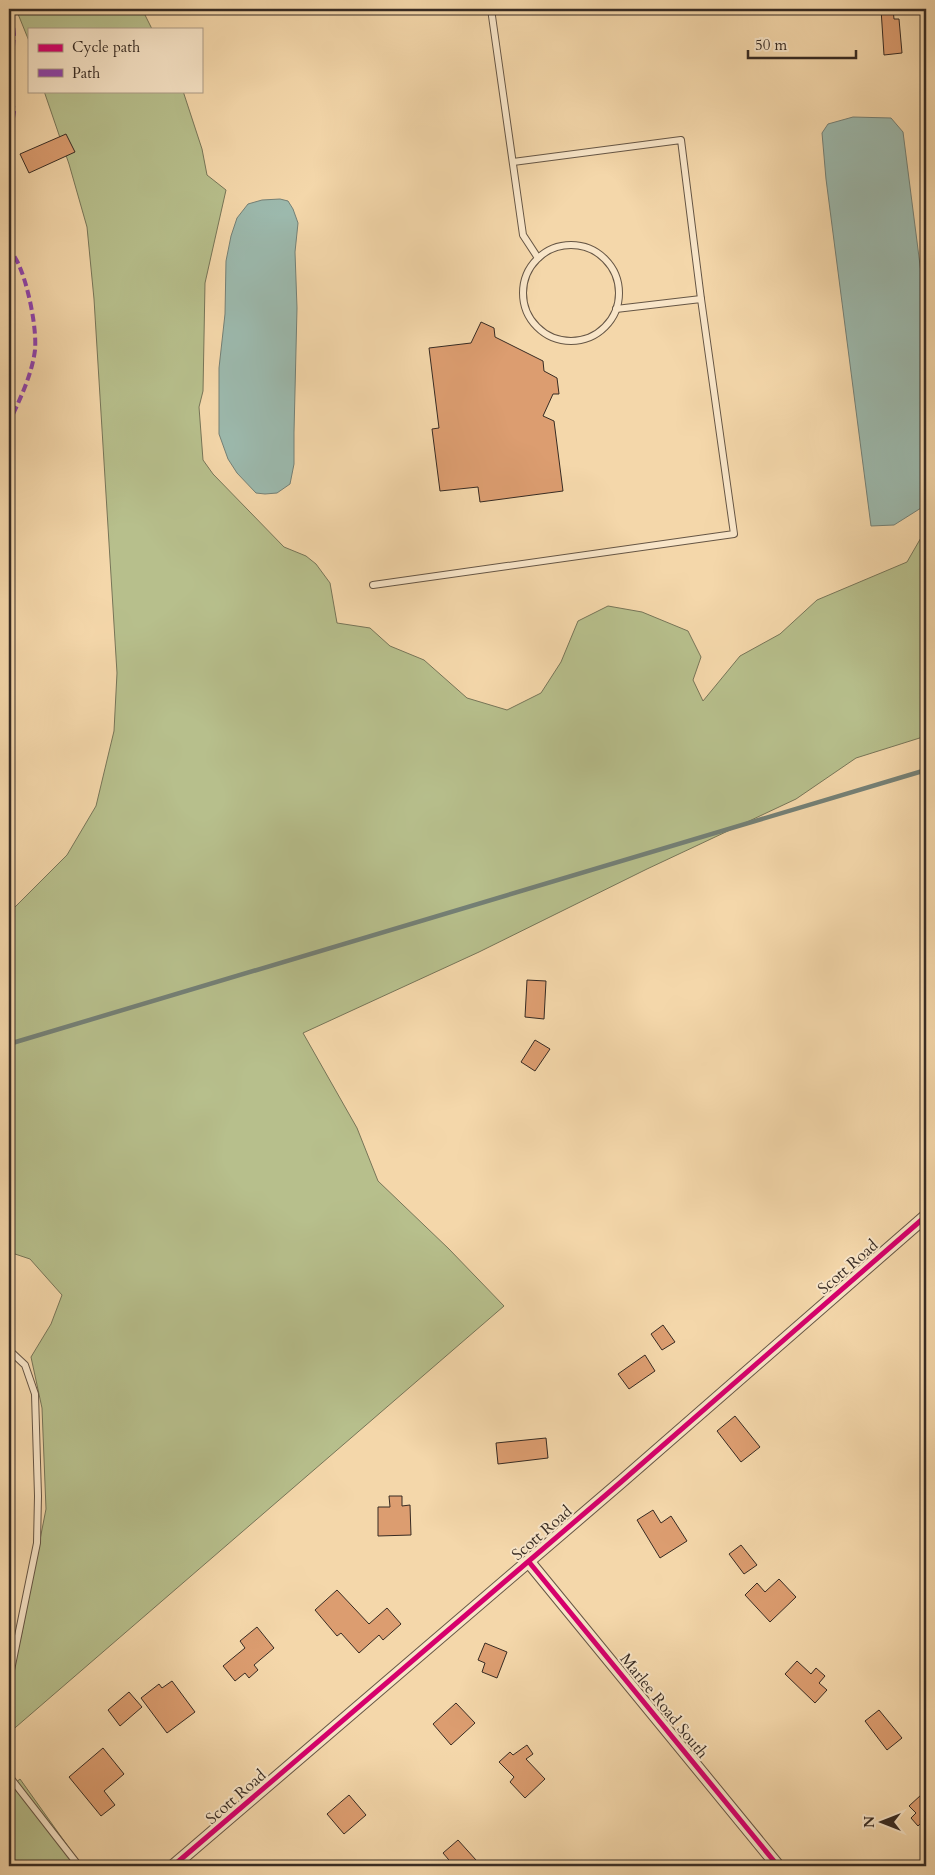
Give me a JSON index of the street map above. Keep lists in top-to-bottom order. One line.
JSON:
{"streets":{"street":["Scott Road","Marlee Road South"]},"crossings":[["Scott Road","Marlee Road South"]],"legend":["Cycle path","Path"],"scale_bar":"50 m","north":"left"}
